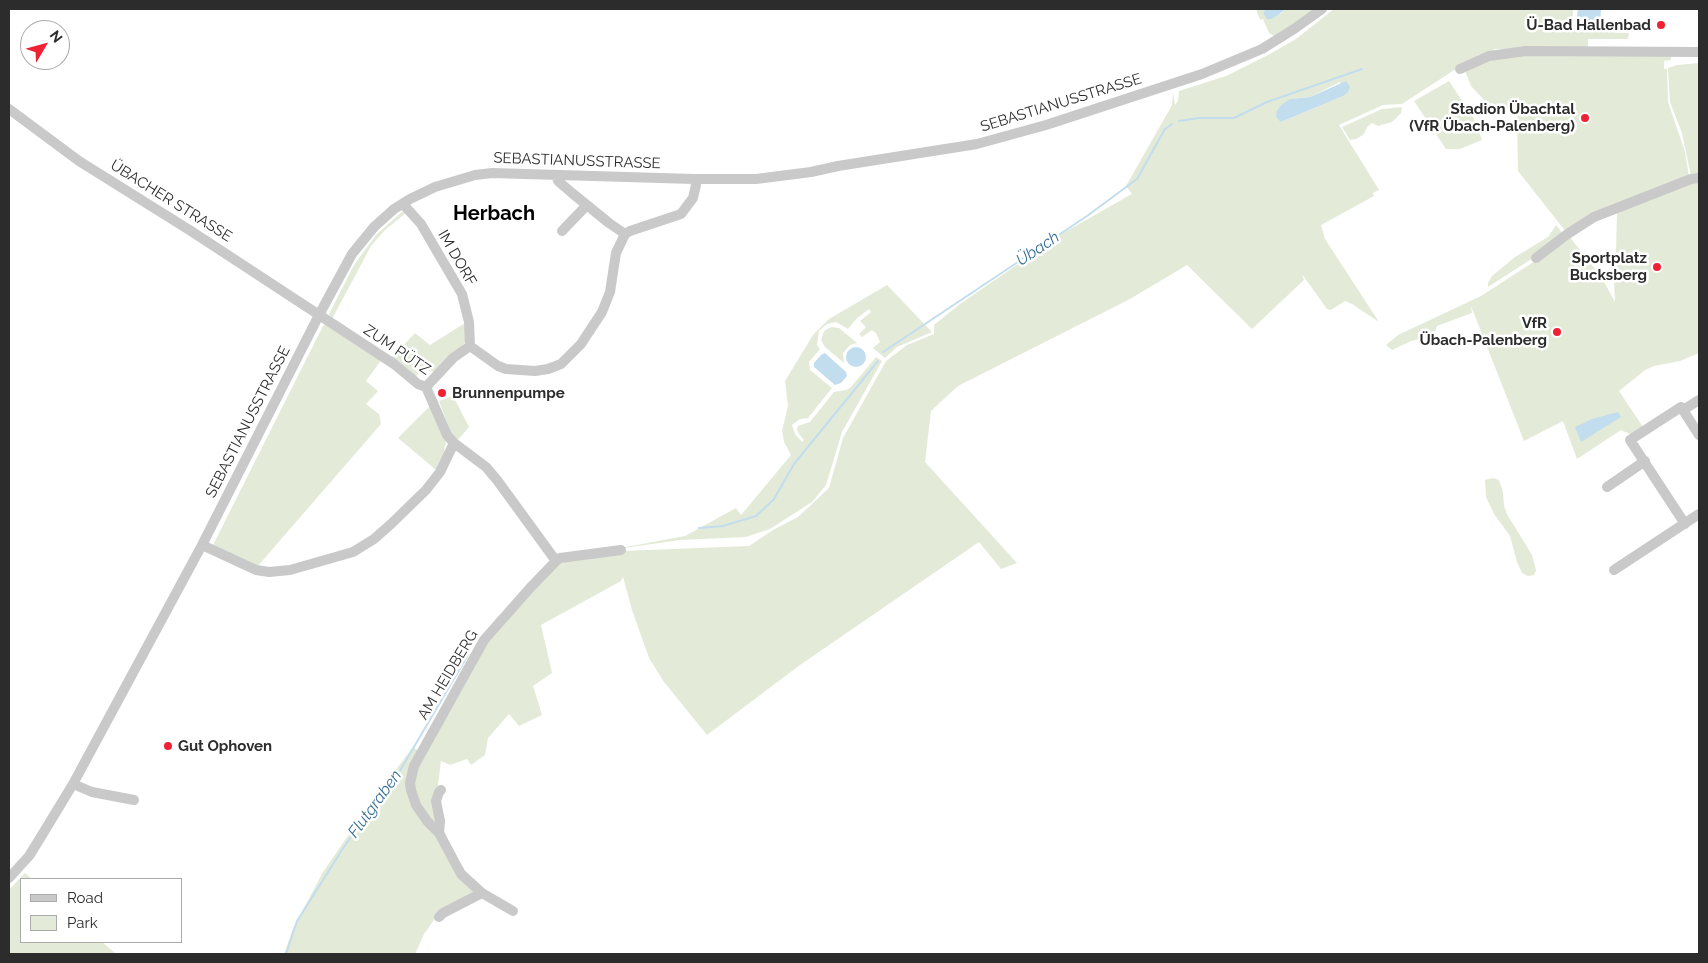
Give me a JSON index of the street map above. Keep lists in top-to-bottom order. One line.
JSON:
{"streets":{"street":["SEBASTIANUSSTRASSE","ÜBACHER STRASSE","IM DORF","ZUM PÜTZ","AM HEIDBERG"]},"crossings":[["SEBASTIANUSSTRASSE","ÜBACHER STRASSE"],["SEBASTIANUSSTRASSE","IM DORF"],["SEBASTIANUSSTRASSE","ZUM PÜTZ"],["ÜBACHER STRASSE","ZUM PÜTZ"],["ZUM PÜTZ","AM HEIDBERG"]],"districts":["Herbach"],"water":["Übach","Flutgraben"],"places":["Ü-Bad Hallenbad","Stadion Übachtal (VfR Übach-Palenberg)","Sportplatz Bucksberg","VfR Übach-Palenberg","Brunnenpumpe","Gut Ophoven"],"legend":["Road","Park"],"north":"top right"}
